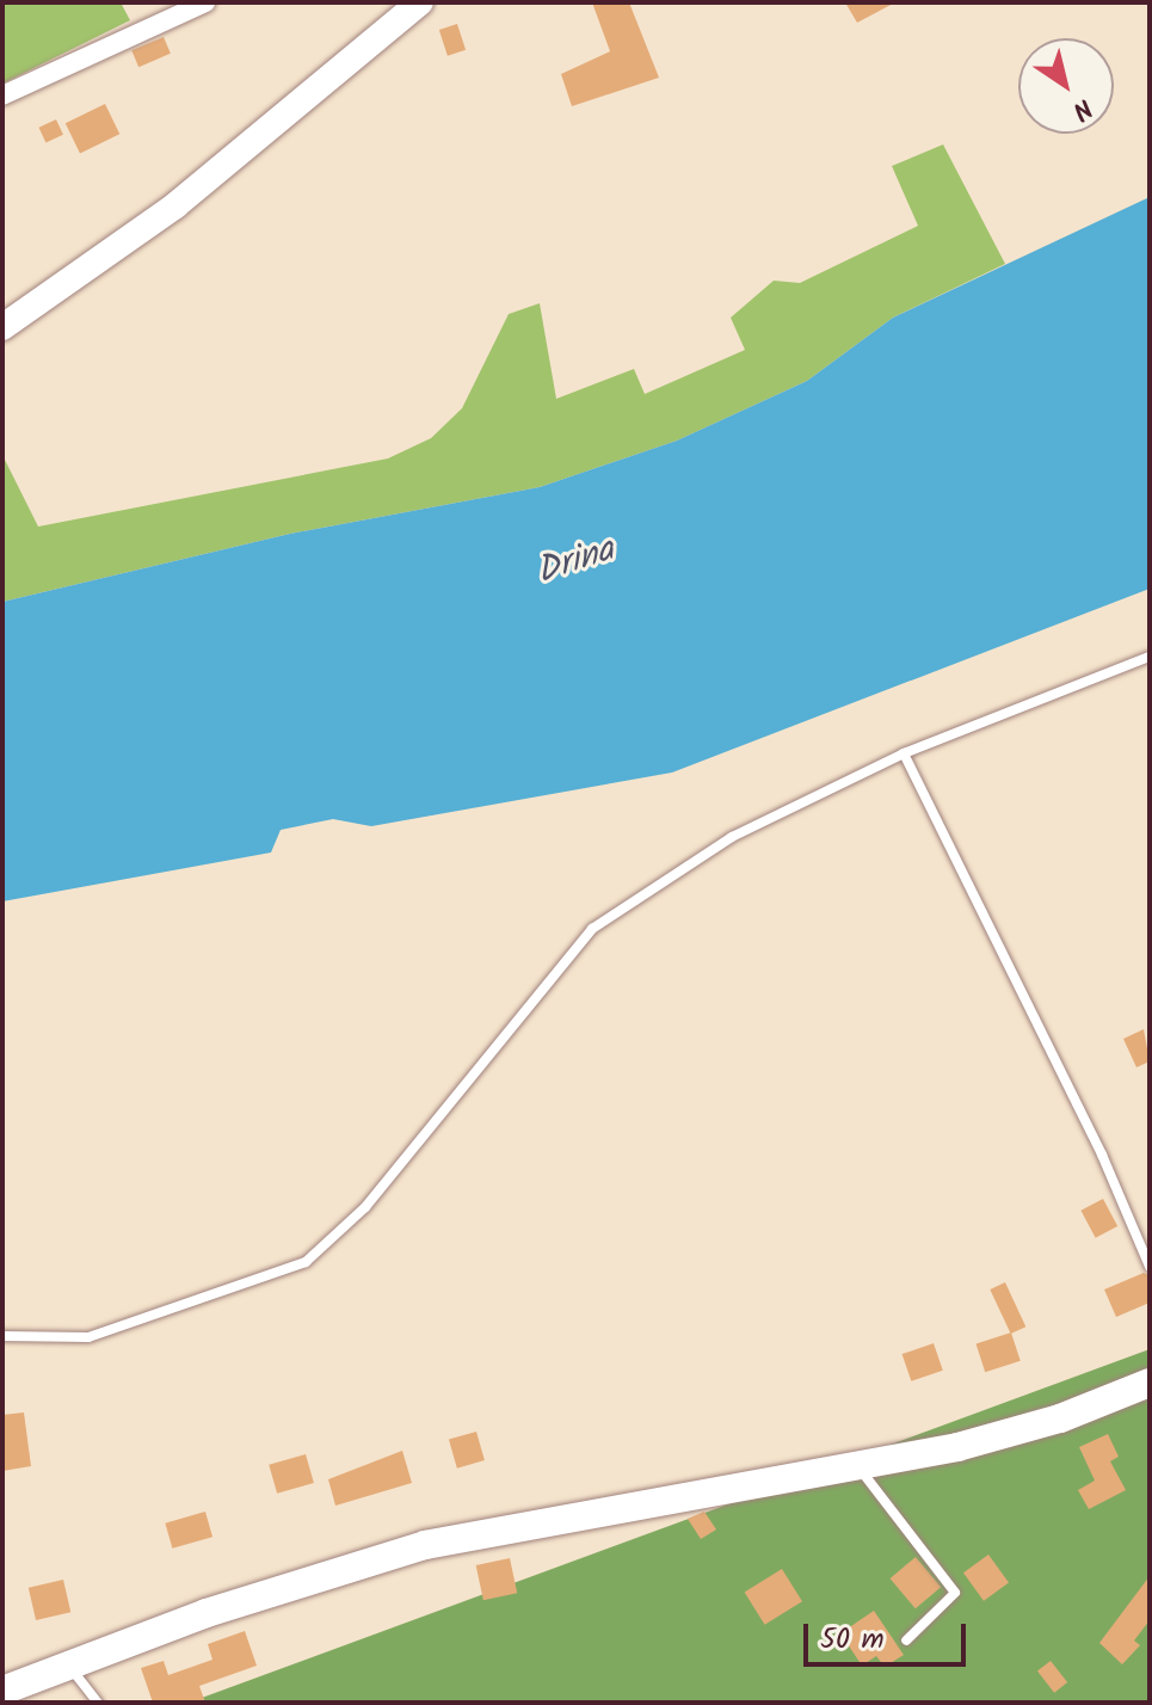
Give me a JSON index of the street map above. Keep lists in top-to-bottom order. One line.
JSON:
{"water":["Drina"],"scale_bar":"50 m","north":"bottom right"}
